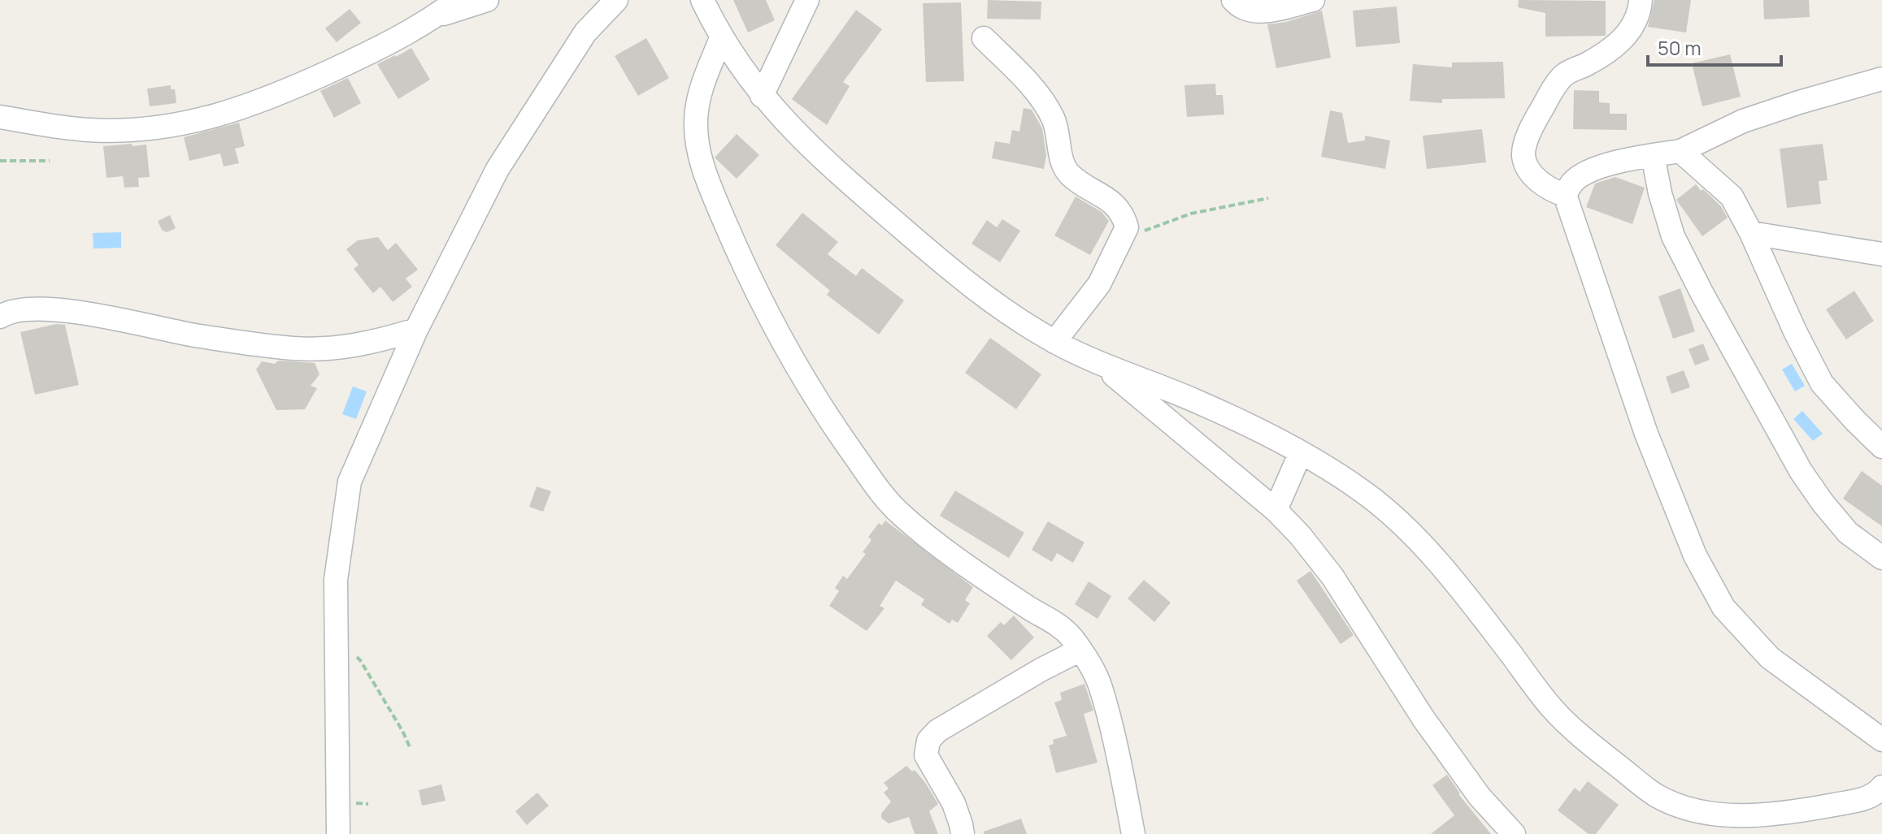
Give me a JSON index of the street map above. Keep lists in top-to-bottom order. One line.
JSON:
{"scale_bar":"50 m"}
